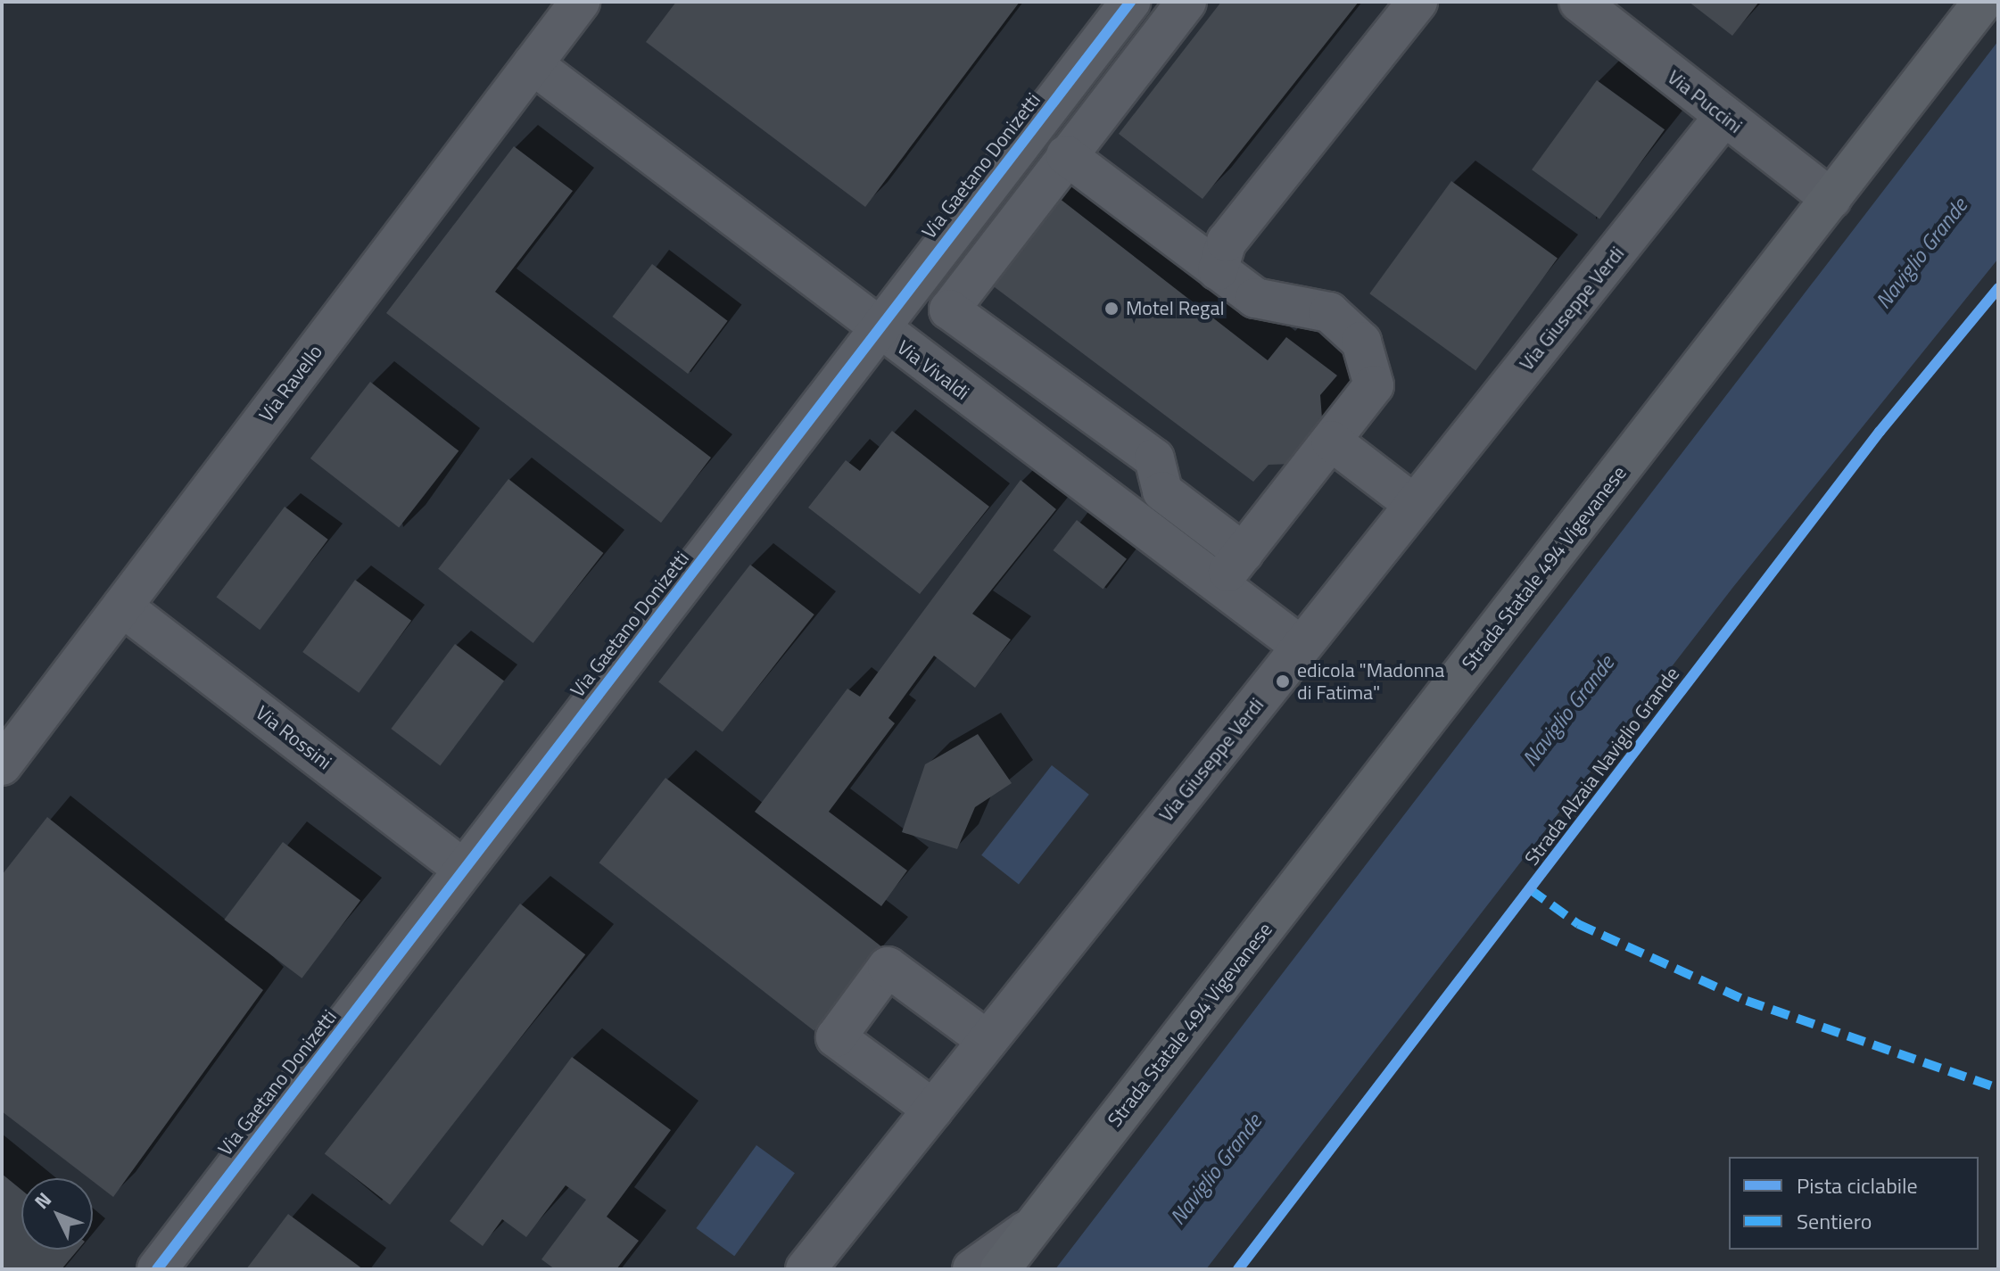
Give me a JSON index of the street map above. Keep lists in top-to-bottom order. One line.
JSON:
{"streets":{"main road":["Strada Statale 494 Vigevanese"],"street":["Via Puccini","Via Gaetano Donizetti","Via Giuseppe Verdi","Via Vivaldi","Via Ravello","Via Rossini"],"cycle path":["Strada Alzaia Naviglio Grande"]},"crossings":[["Via Puccini","Via Giuseppe Verdi"],["Via Puccini","Strada Statale 494 Vigevanese"],["Via Gaetano Donizetti","Via Vivaldi"],["Via Gaetano Donizetti","Via Rossini"],["Via Giuseppe Verdi","Via Vivaldi"],["Via Vivaldi","Via Ravello"],["Via Ravello","Via Rossini"]],"water":["Naviglio Grande"],"places":["Motel Regal","edicola \"Madonna di Fatima\""],"legend":["Pista ciclabile","Sentiero"],"north":"top left"}
